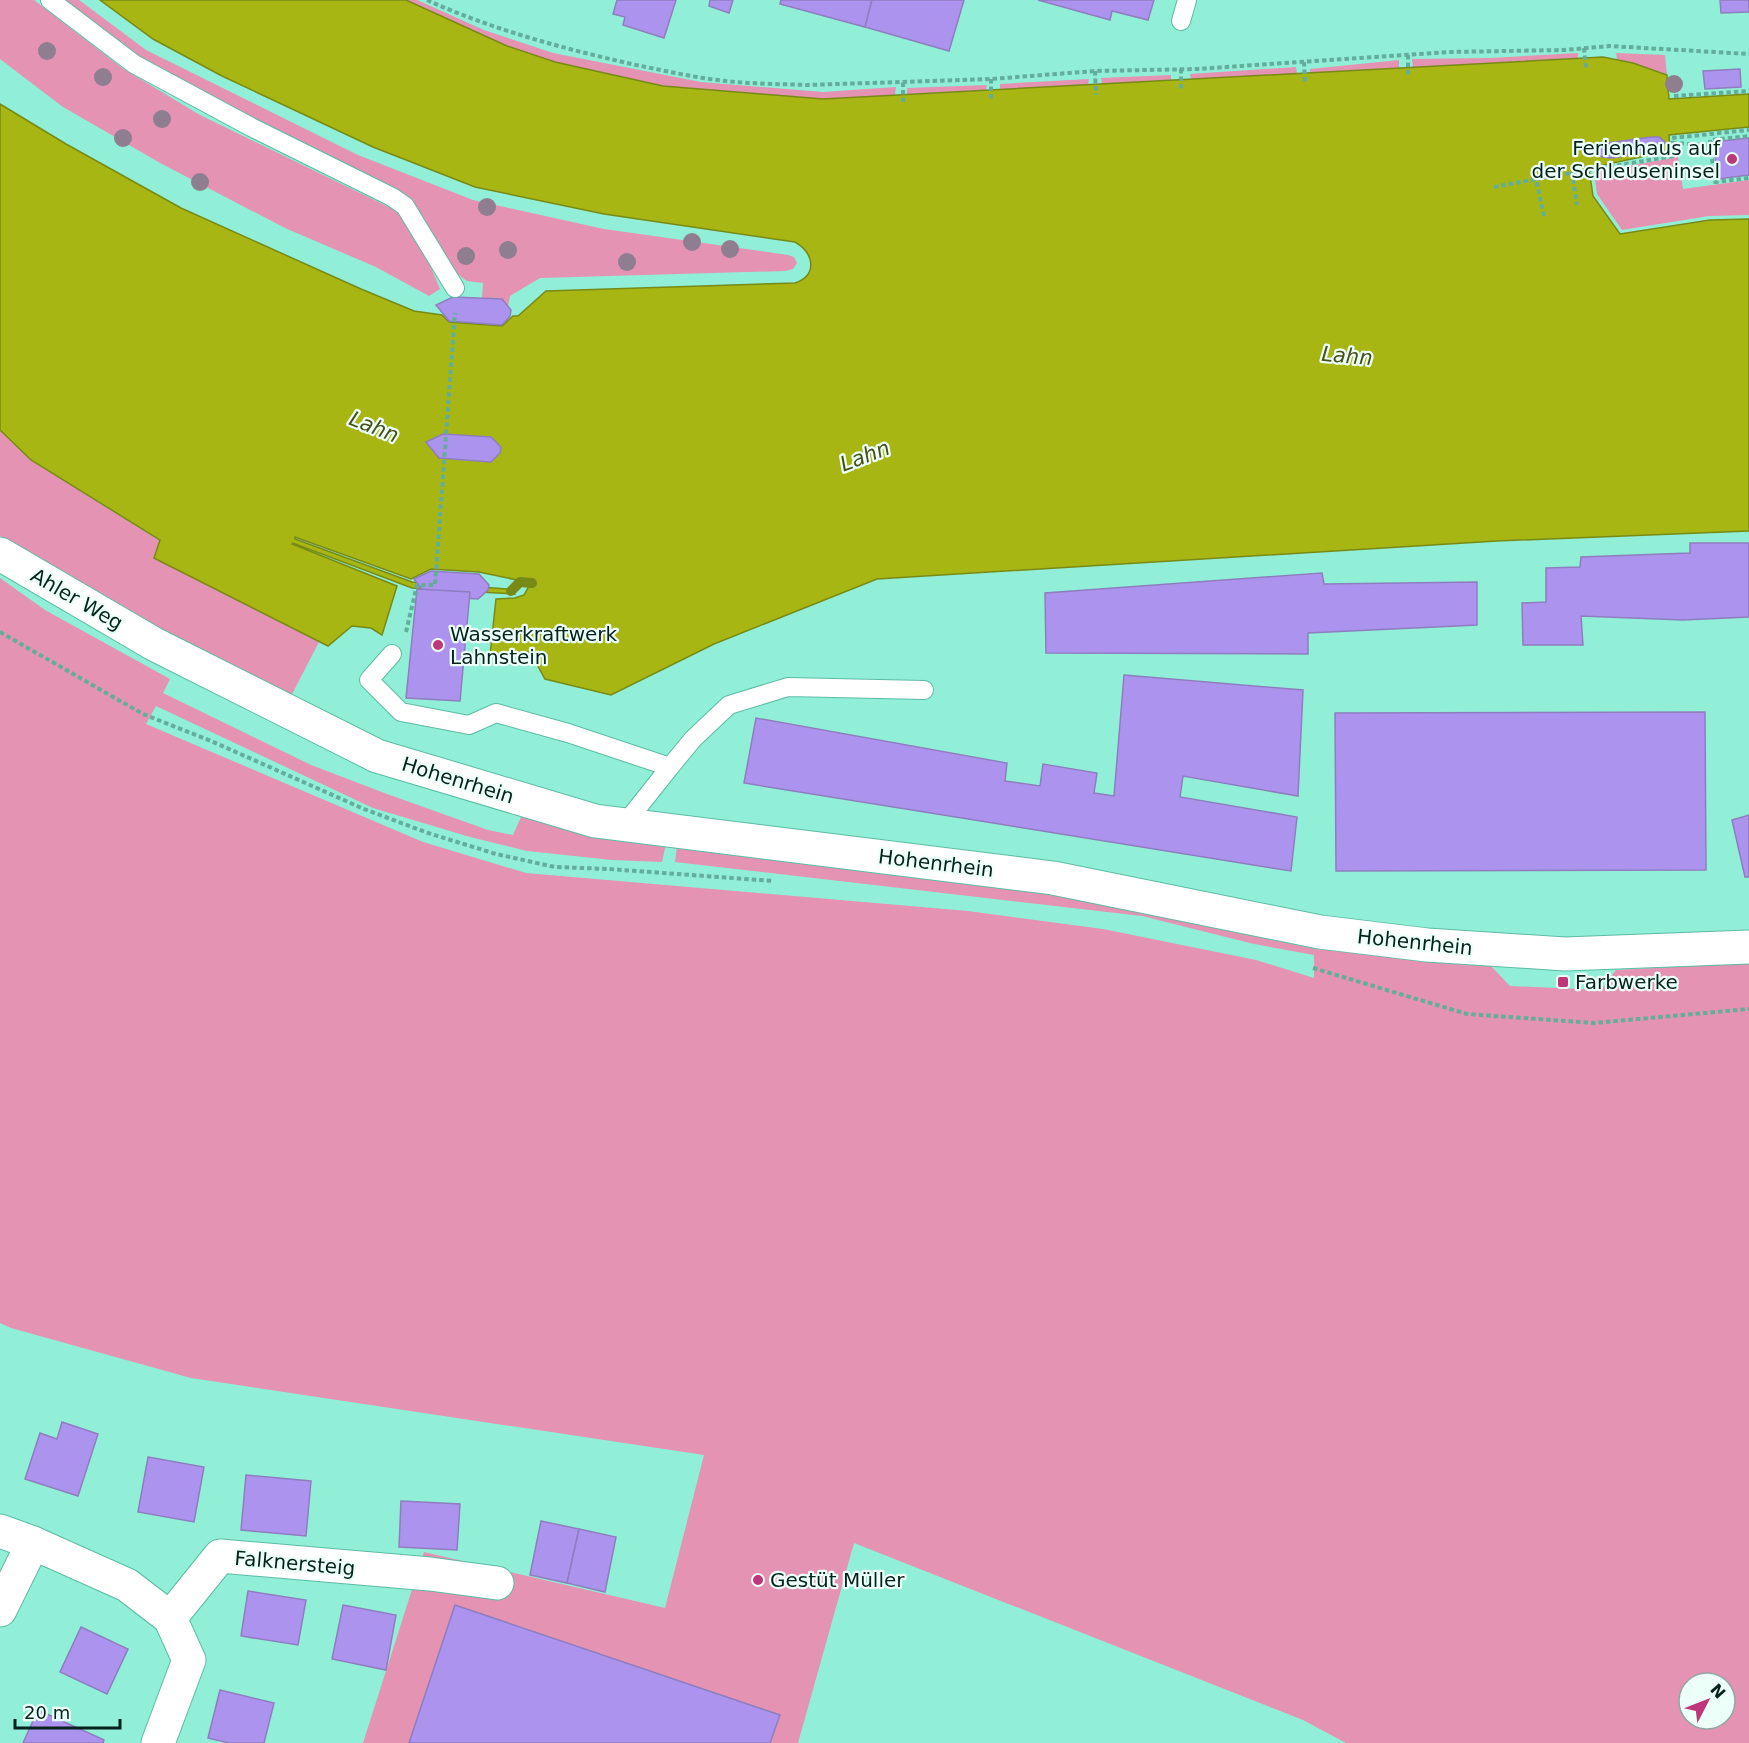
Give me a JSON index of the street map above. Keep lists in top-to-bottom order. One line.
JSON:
{"streets":{"street":["Ahler Weg","Hohenrhein","Falknersteig"]},"crossings":[["Ahler Weg","Hohenrhein"]],"water":["Lahn"],"places":{"other":["Ferienhaus auf der Schleuseninsel","Wasserkraftwerk Lahnstein","Gestüt Müller"],"transit":["Farbwerke"]},"scale_bar":"20 m","north":"top right"}
